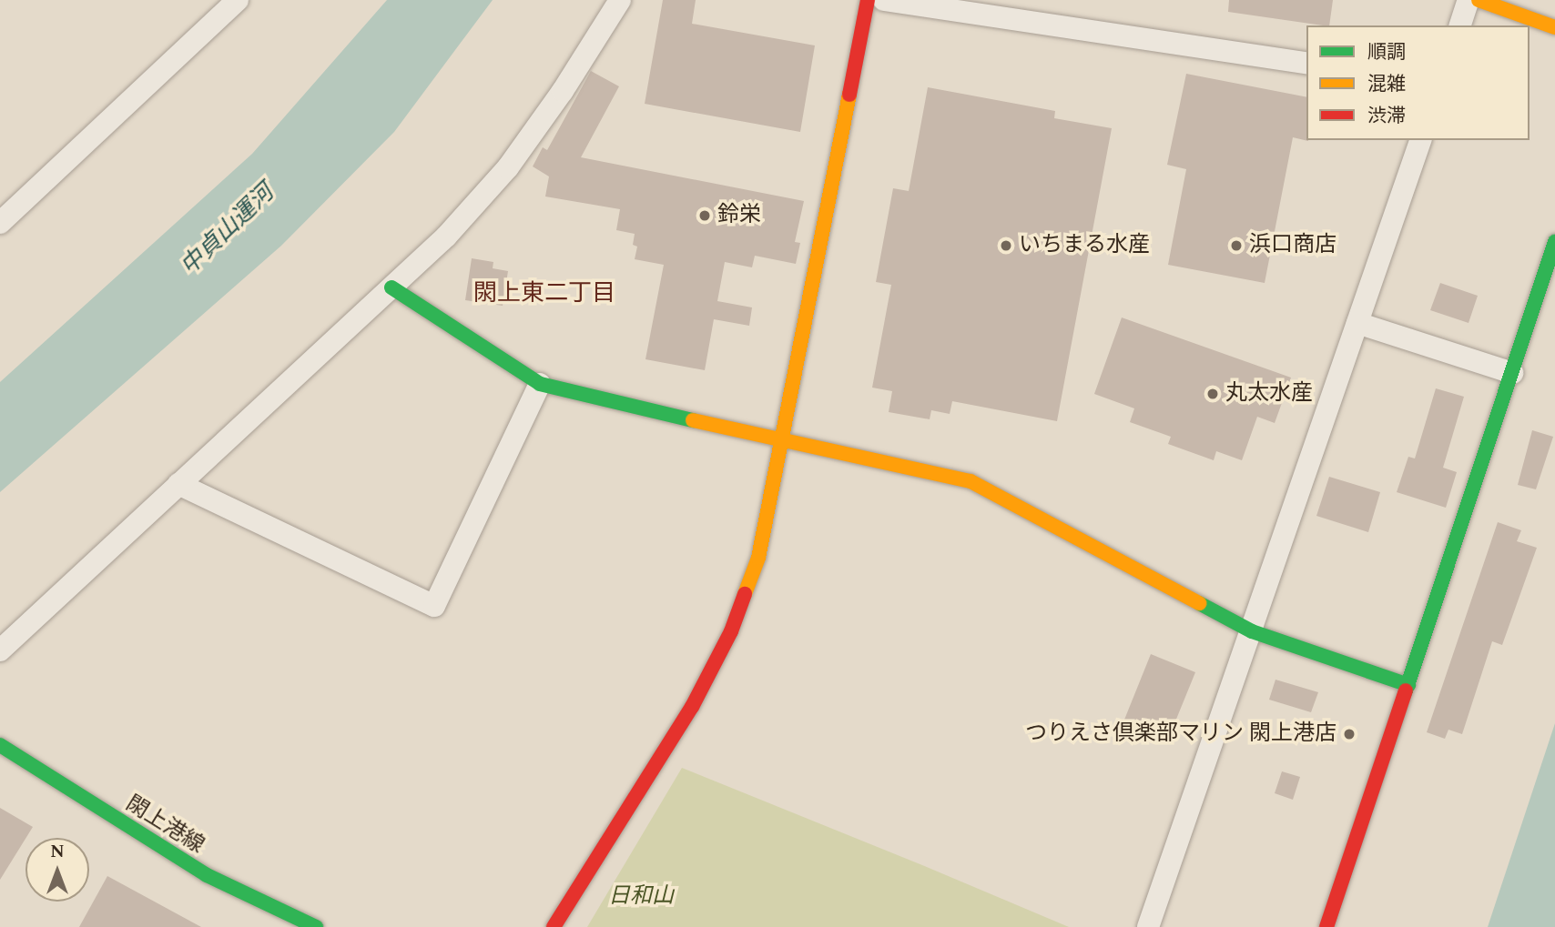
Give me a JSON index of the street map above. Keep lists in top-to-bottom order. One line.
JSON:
{"streets":{"street":["閖上港線"]},"districts":["閖上東二丁目"],"water":["中貞山運河"],"parks":["日和山"],"places":["鈴栄","いちまる水産","浜口商店","丸太水産","つりえさ倶楽部マリン 閖上港店"],"legend":["順調","混雑","渋滞"],"north":"top"}
